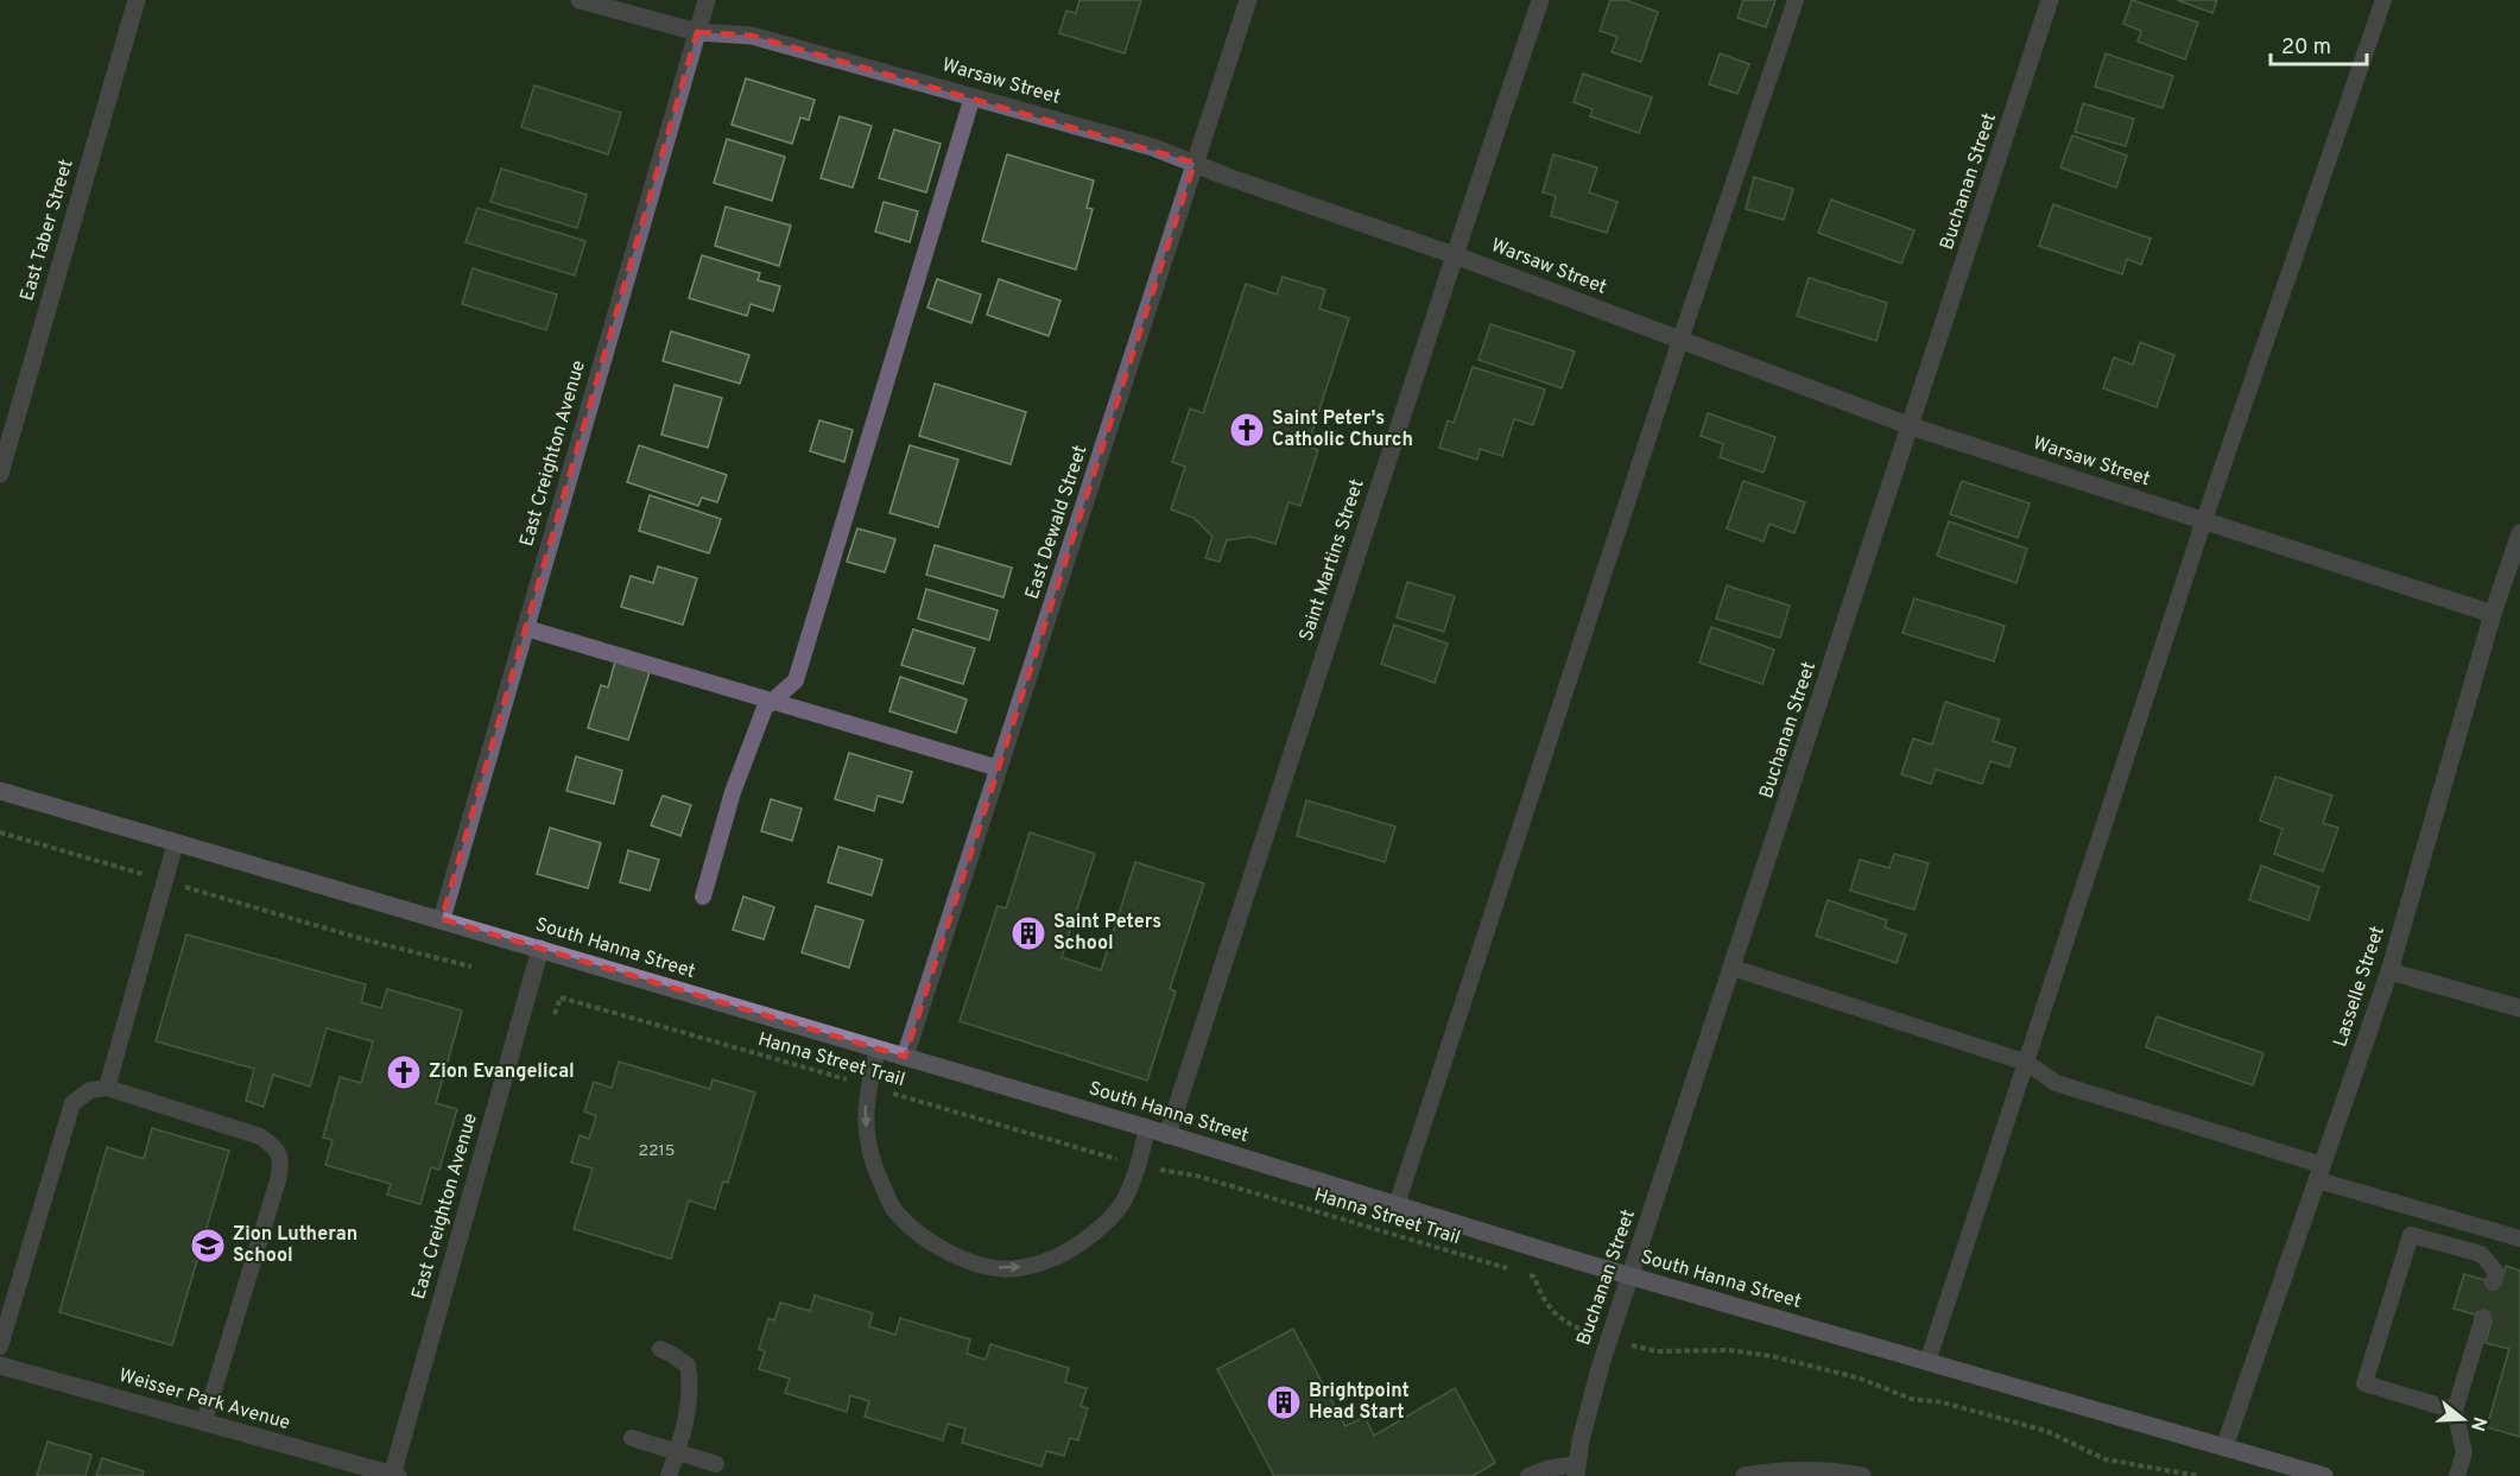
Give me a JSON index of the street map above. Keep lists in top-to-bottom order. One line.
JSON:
{"streets":{"street":["Warsaw Street","Buchanan Street","East Taber Street","East Creighton Avenue","East Dewald Street","Saint Martins Street","South Hanna Street","Lasselle Street","Weisser Park Avenue"],"path":["Hanna Street Trail"]},"crossings":[["Warsaw Street","Buchanan Street"],["Warsaw Street","East Creighton Avenue"],["Warsaw Street","East Dewald Street"],["Warsaw Street","Saint Martins Street"],["Warsaw Street","Lasselle Street"],["Buchanan Street","South Hanna Street"],["Buchanan Street","Hanna Street Trail"],["East Creighton Avenue","South Hanna Street"],["East Creighton Avenue","Weisser Park Avenue"],["East Dewald Street","South Hanna Street"],["Saint Martins Street","South Hanna Street"],["South Hanna Street","Lasselle Street"]],"places":{"church":["Saint Peter's Catholic Church","Zion Evangelical"],"building":["Saint Peters School","Brightpoint Head Start"],"school or university":["Zion Lutheran School"]},"house_numbers":["2215"],"scale_bar":"20 m","north":"right"}
